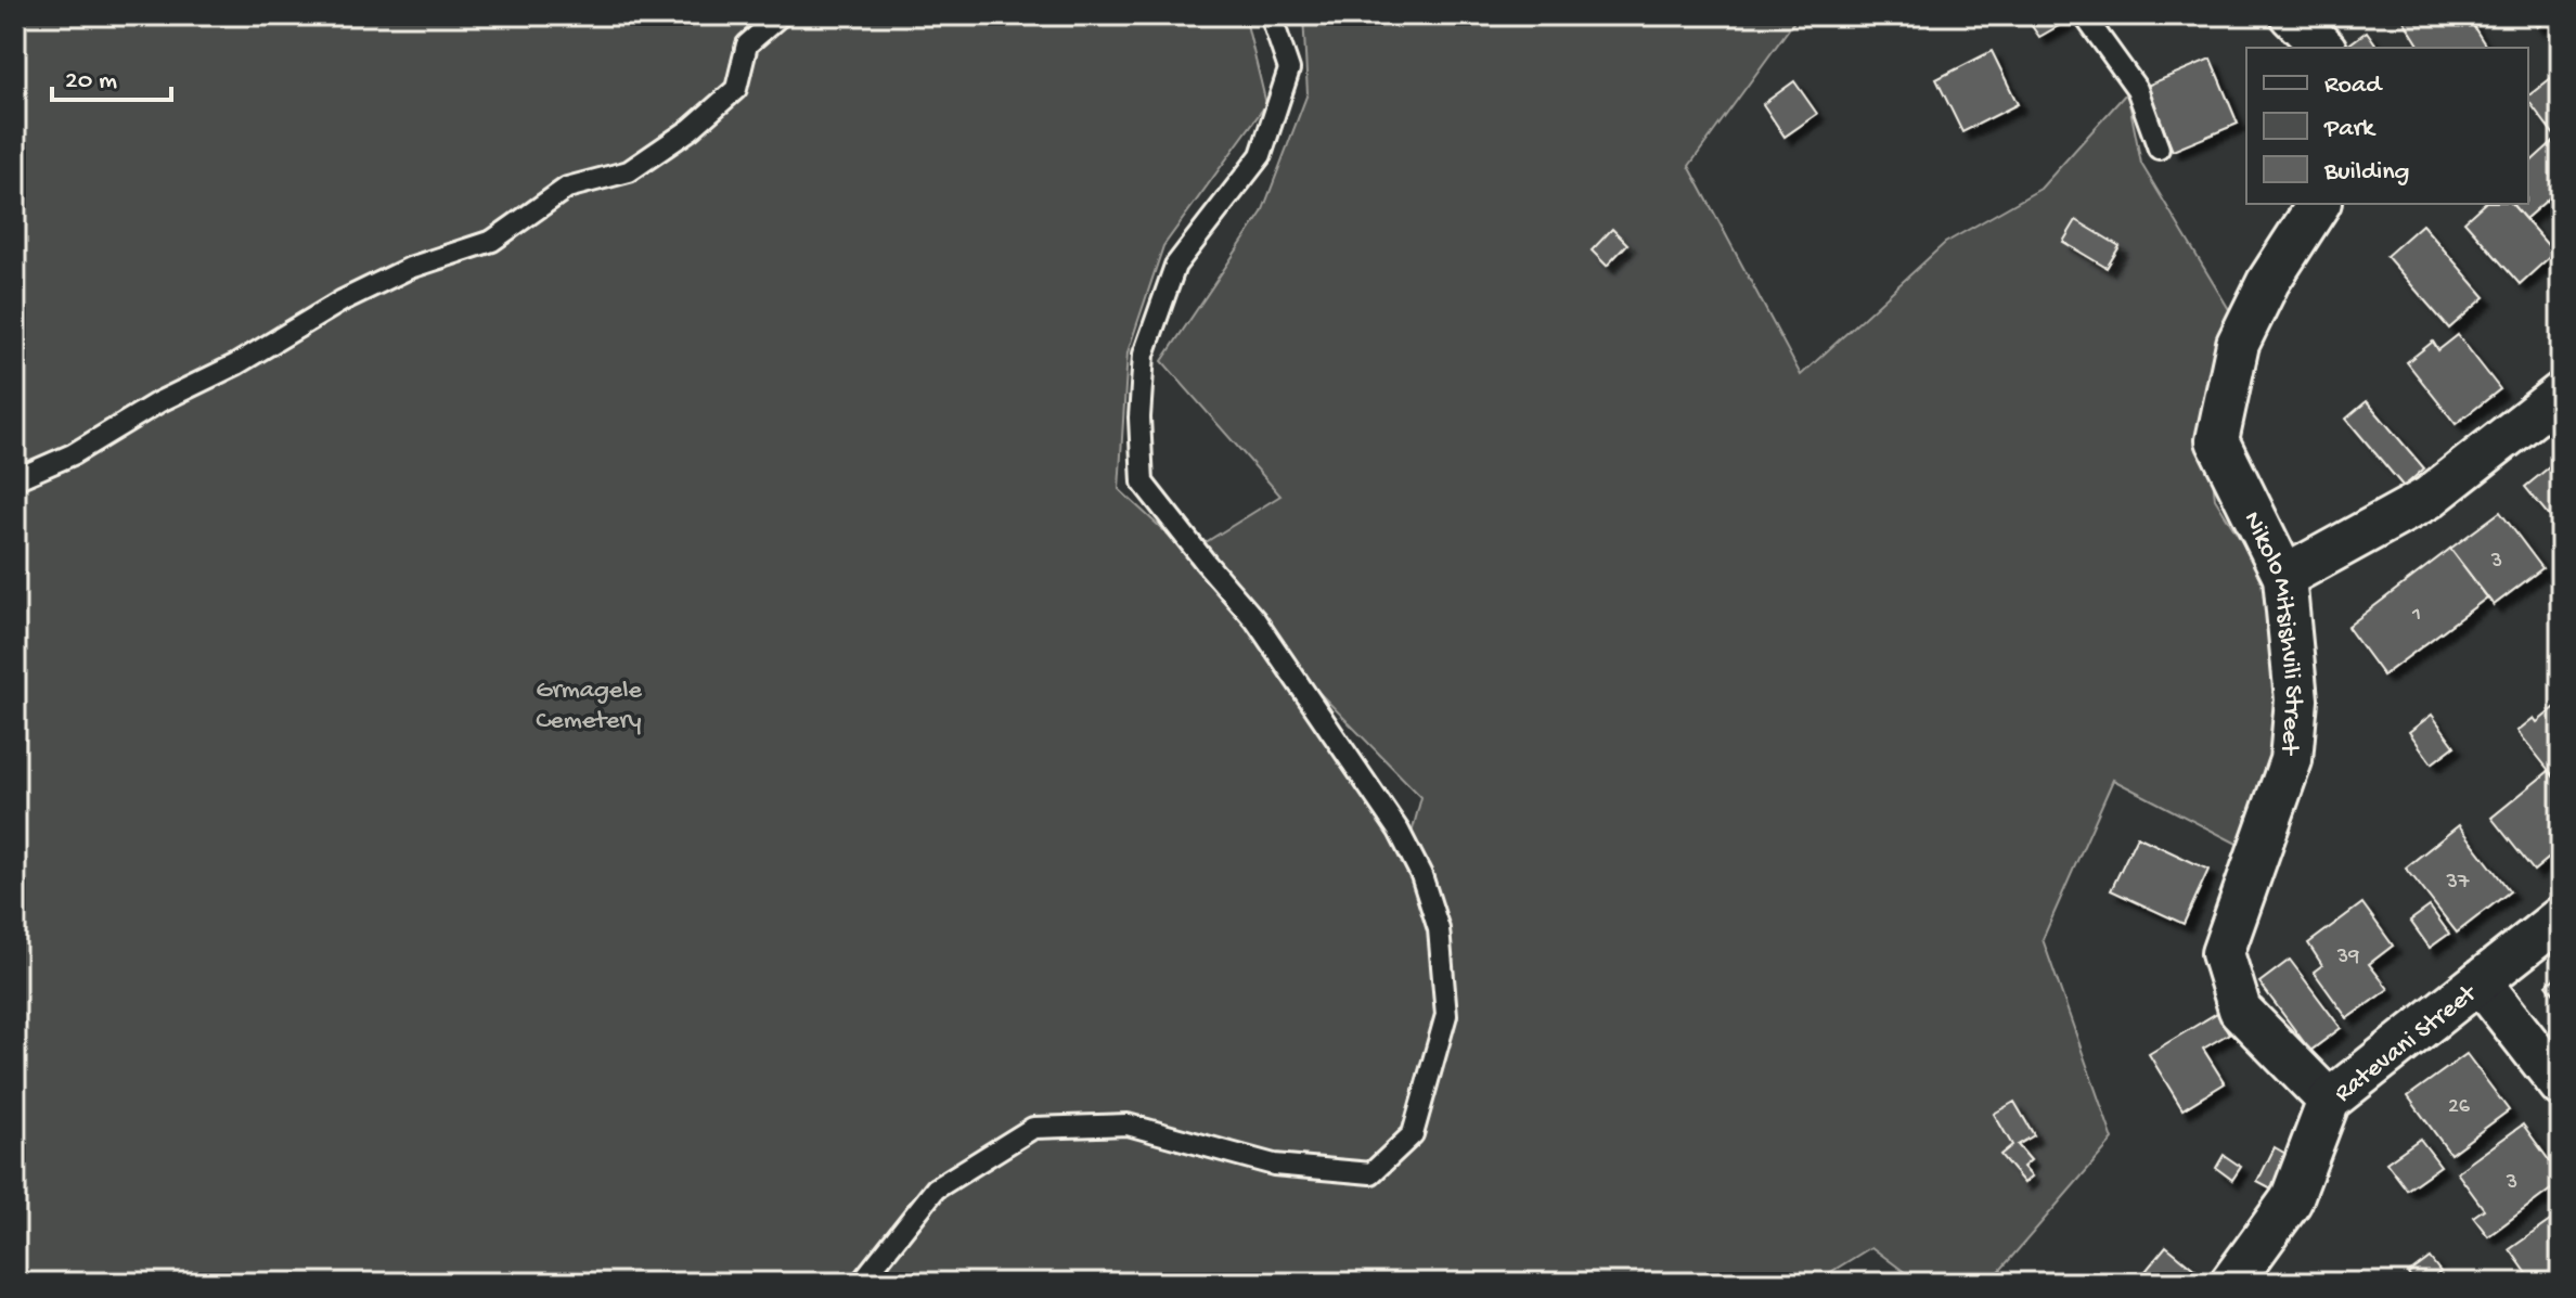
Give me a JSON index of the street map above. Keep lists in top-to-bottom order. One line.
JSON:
{"streets":{"street":["Nikolo Mitsishvili Street","Ratevani Street"]},"crossings":[["Nikolo Mitsishvili Street","Ratevani Street"]],"parks":["Grmagele Cemetery"],"house_numbers":["3","1","37","39","26","3"],"legend":["Road","Park","Building"],"scale_bar":"20 m"}
